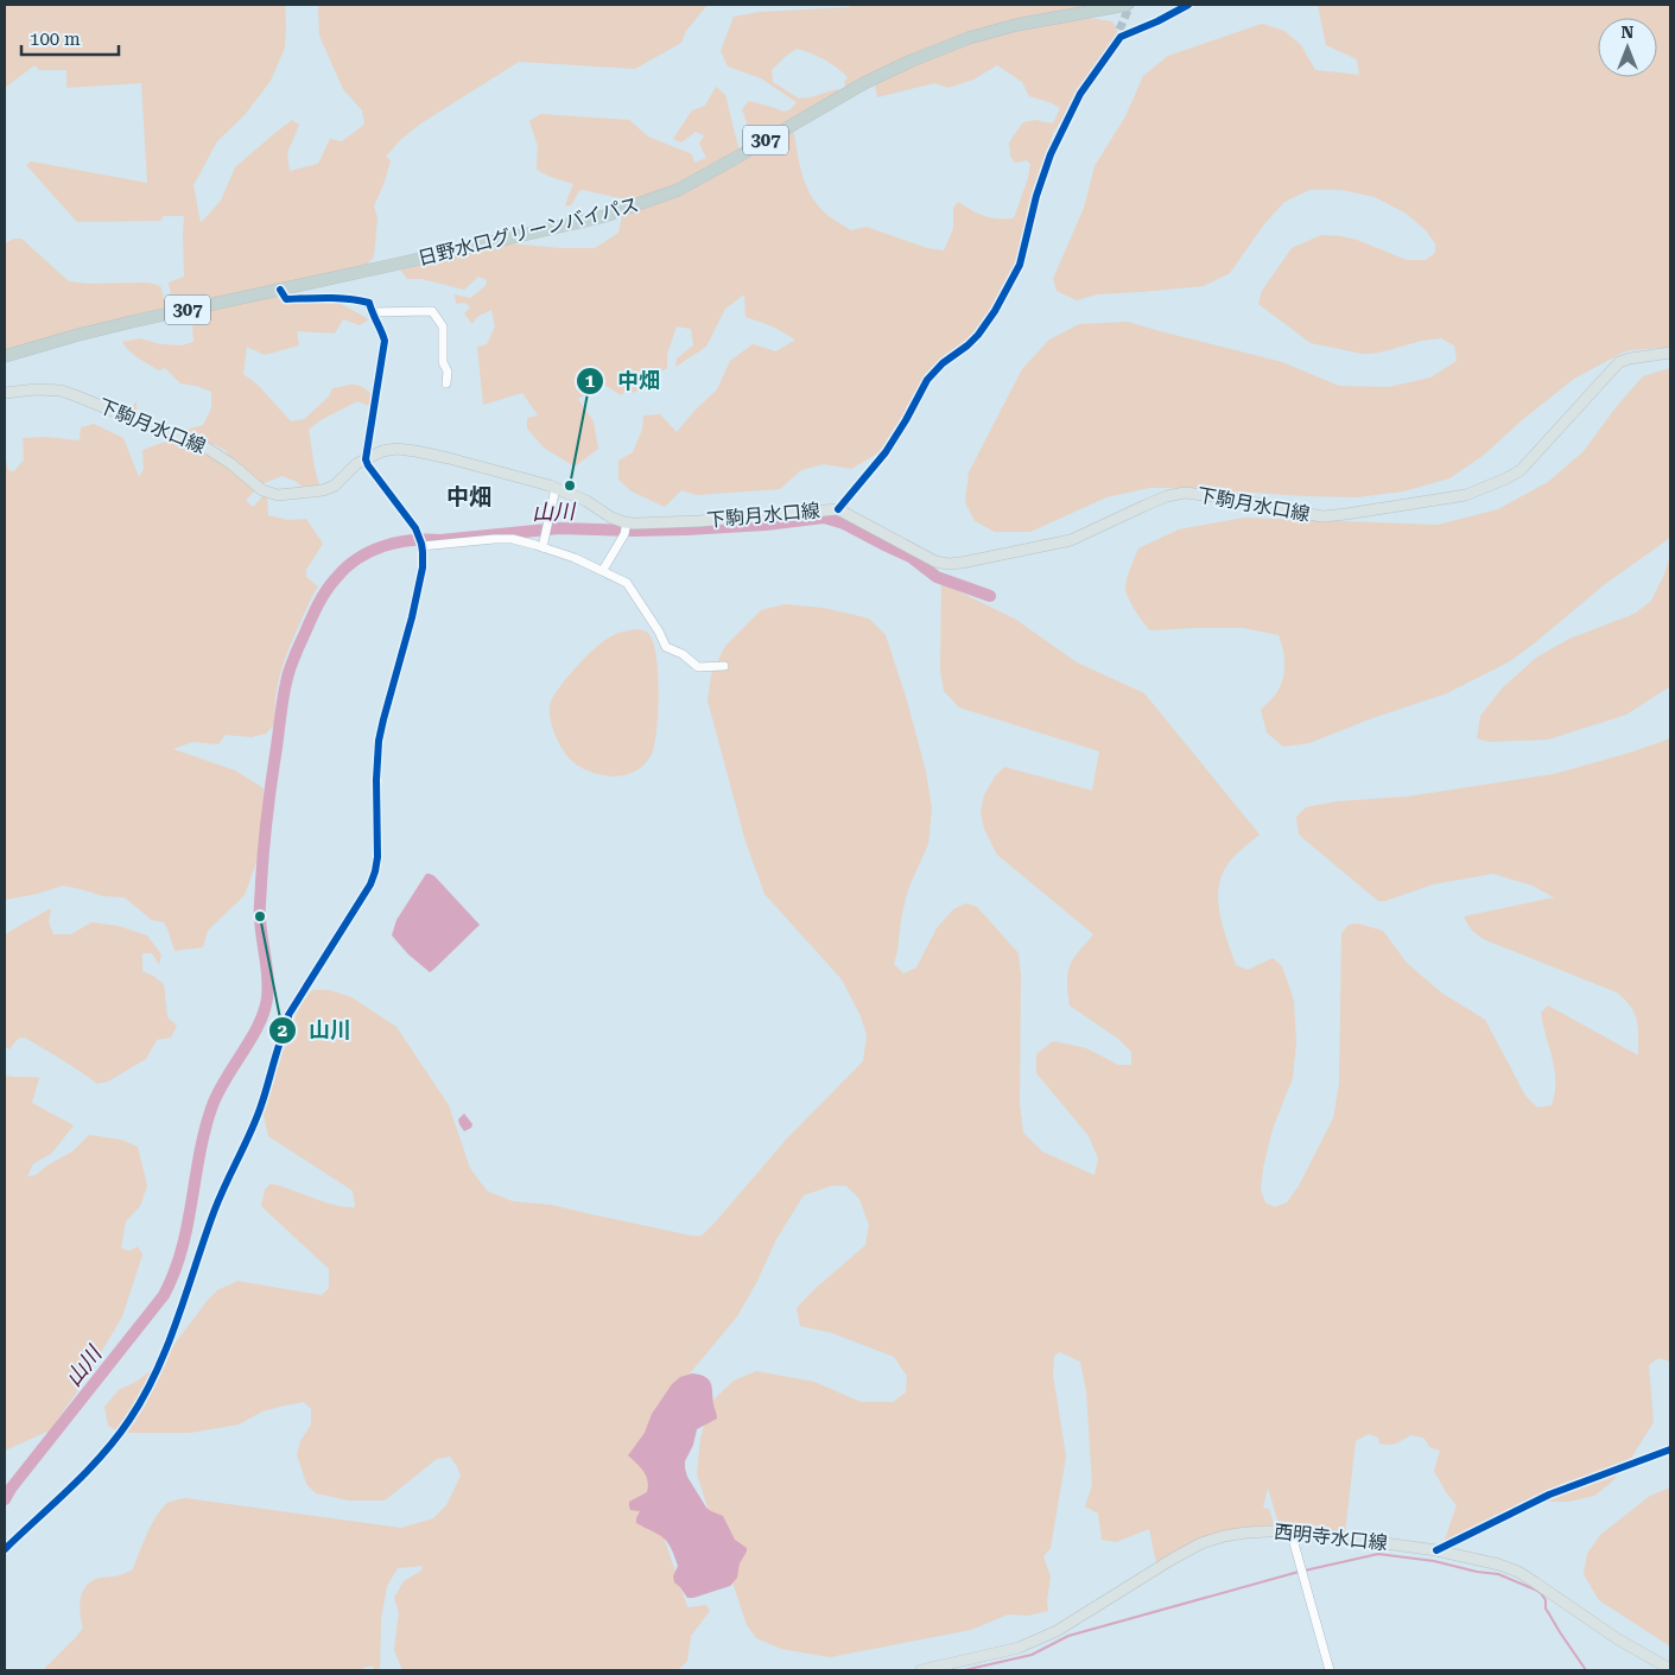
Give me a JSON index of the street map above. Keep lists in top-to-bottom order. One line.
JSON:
{"streets":{"highway":["307","日野水口グリーンバイパス"],"main road":["下駒月水口線","西明寺水口線"]},"districts":["中畑"],"water":["山川"],"places":["中畑","山川"],"scale_bar":"100 m","north":"top"}
